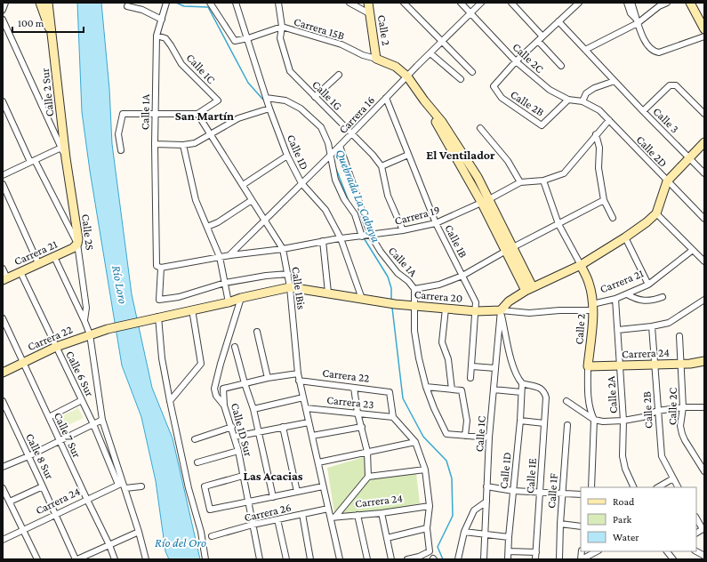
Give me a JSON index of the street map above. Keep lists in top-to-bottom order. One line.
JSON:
{"streets":{"street":["Carrera 15B","Calle 2","Calle 2C","Calle 1C","Calle 2 Sur","Calle 1G","Calle 2B","Calle 1A","Carrera 16","Calle 3","Calle 2D","Calle 1D","Carrera 19","Calle 2S","Calle 1B","Carrera 21","Calle 1Bis","Carrera 20","Carrera 22","Carrera 24","Calle 6 Sur","Calle 2A","Carrera 23","Calle 1D Sur","Calle 7 Sur","Calle 8 Sur","Calle 1E","Calle 1F","Carrera 26"]},"crossings":[["Carrera 15B","Calle 2"],["Carrera 15B","Calle 1G"],["Carrera 15B","Calle 1D"],["Calle 2","Carrera 16"],["Calle 2","Carrera 19"],["Calle 2","Carrera 21"],["Calle 2","Carrera 20"],["Calle 2","Carrera 24"],["Calle 2C","Calle 2B"],["Calle 2C","Carrera 16"],["Calle 2C","Calle 2D"],["Calle 2C","Carrera 24"],["Calle 1C","Calle 1A"],["Calle 1C","Carrera 21"],["Calle 1C","Calle 1Bis"],["Calle 1C","Carrera 20"],["Calle 2 Sur","Calle 2S"],["Calle 1G","Carrera 16"],["Calle 1G","Carrera 19"],["Calle 2B","Carrera 24"],["Calle 1A","Carrera 16"],["Calle 1A","Carrera 19"],["Calle 1A","Carrera 20"],["Carrera 16","Calle 1D"],["Carrera 16","Carrera 19"],["Carrera 16","Calle 1B"],["Carrera 16","Calle 1Bis"],["Calle 2D","Carrera 19"],["Calle 1D","Carrera 19"],["Calle 1D","Carrera 20"],["Calle 1D","Calle 1E"],["Carrera 19","Calle 1B"],["Carrera 19","Calle 1Bis"],["Calle 2S","Carrera 21"],["Calle 1B","Carrera 20"],["Carrera 21","Carrera 20"],["Carrera 21","Calle 6 Sur"],["Carrera 21","Calle 2A"],["Calle 1Bis","Carrera 20"],["Calle 1Bis","Carrera 22"],["Calle 1Bis","Carrera 24"],["Calle 1Bis","Carrera 23"],["Calle 1Bis","Carrera 26"],["Carrera 20","Carrera 22"],["Carrera 22","Calle 6 Sur"],["Carrera 22","Carrera 23"],["Carrera 22","Calle 7 Sur"],["Carrera 24","Calle 6 Sur"],["Carrera 24","Calle 2A"],["Carrera 24","Calle 7 Sur"],["Carrera 24","Calle 8 Sur"],["Calle 1D Sur","Carrera 26"]],"districts":["San Martín","El Ventilador","Las Acacias"],"water":["Quebrada La Cabuya","Río Loro","Río del Oro"],"legend":["Road","Park","Water"],"scale_bar":"100 m"}
